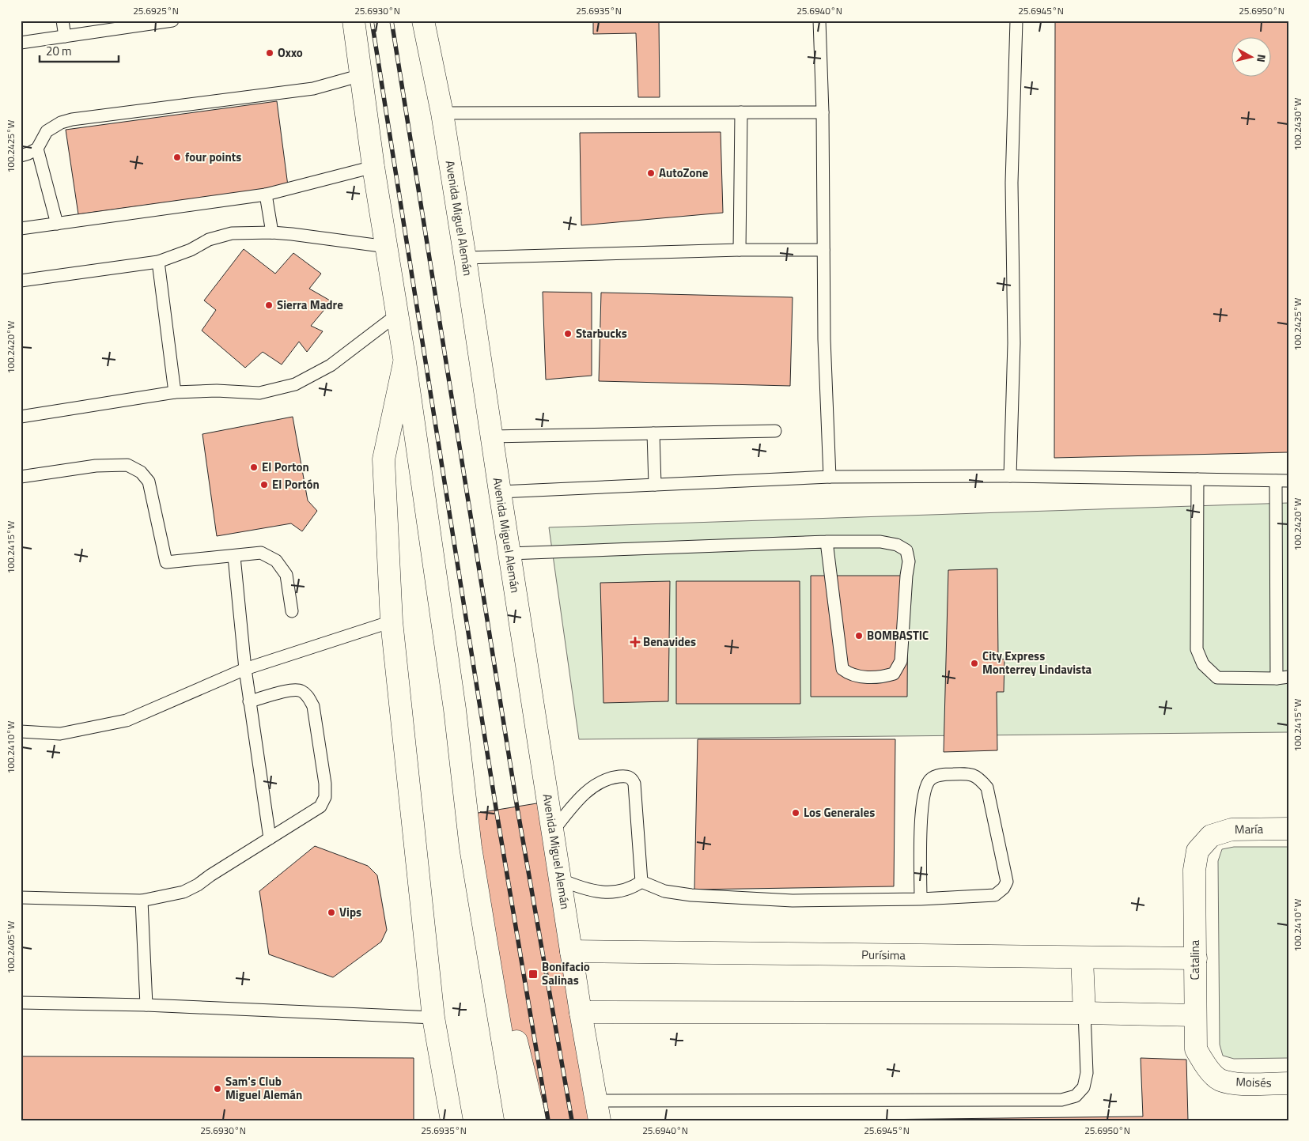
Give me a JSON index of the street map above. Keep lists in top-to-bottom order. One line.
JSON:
{"streets":{"main road":["Avenida Miguel Alemán","María","Purísima","Catalina","Moisés"]},"crossings":[["Avenida Miguel Alemán","Purísima"],["María","Catalina"],["Purísima","Catalina"],["Catalina","Moisés"]],"places":{"other":["Oxxo","four points","AutoZone","Sierra Madre","Starbucks","El Porton","El Portón","BOMBASTIC","City Express Monterrey Lindavista","Los Generales","Vips","Sam's Club Miguel Alemán"],"health":["Benavides"],"transit":["Bonifacio Salinas"]},"scale_bar":"20 m","north":"right","coordinates":["25.6925°N","25.6930°N","25.6935°N","25.6940°N","25.6945°N","25.6950°N","100.2430°W","100.2425°W","100.2420°W","100.2415°W","100.2410°W","100.2405°W"]}
